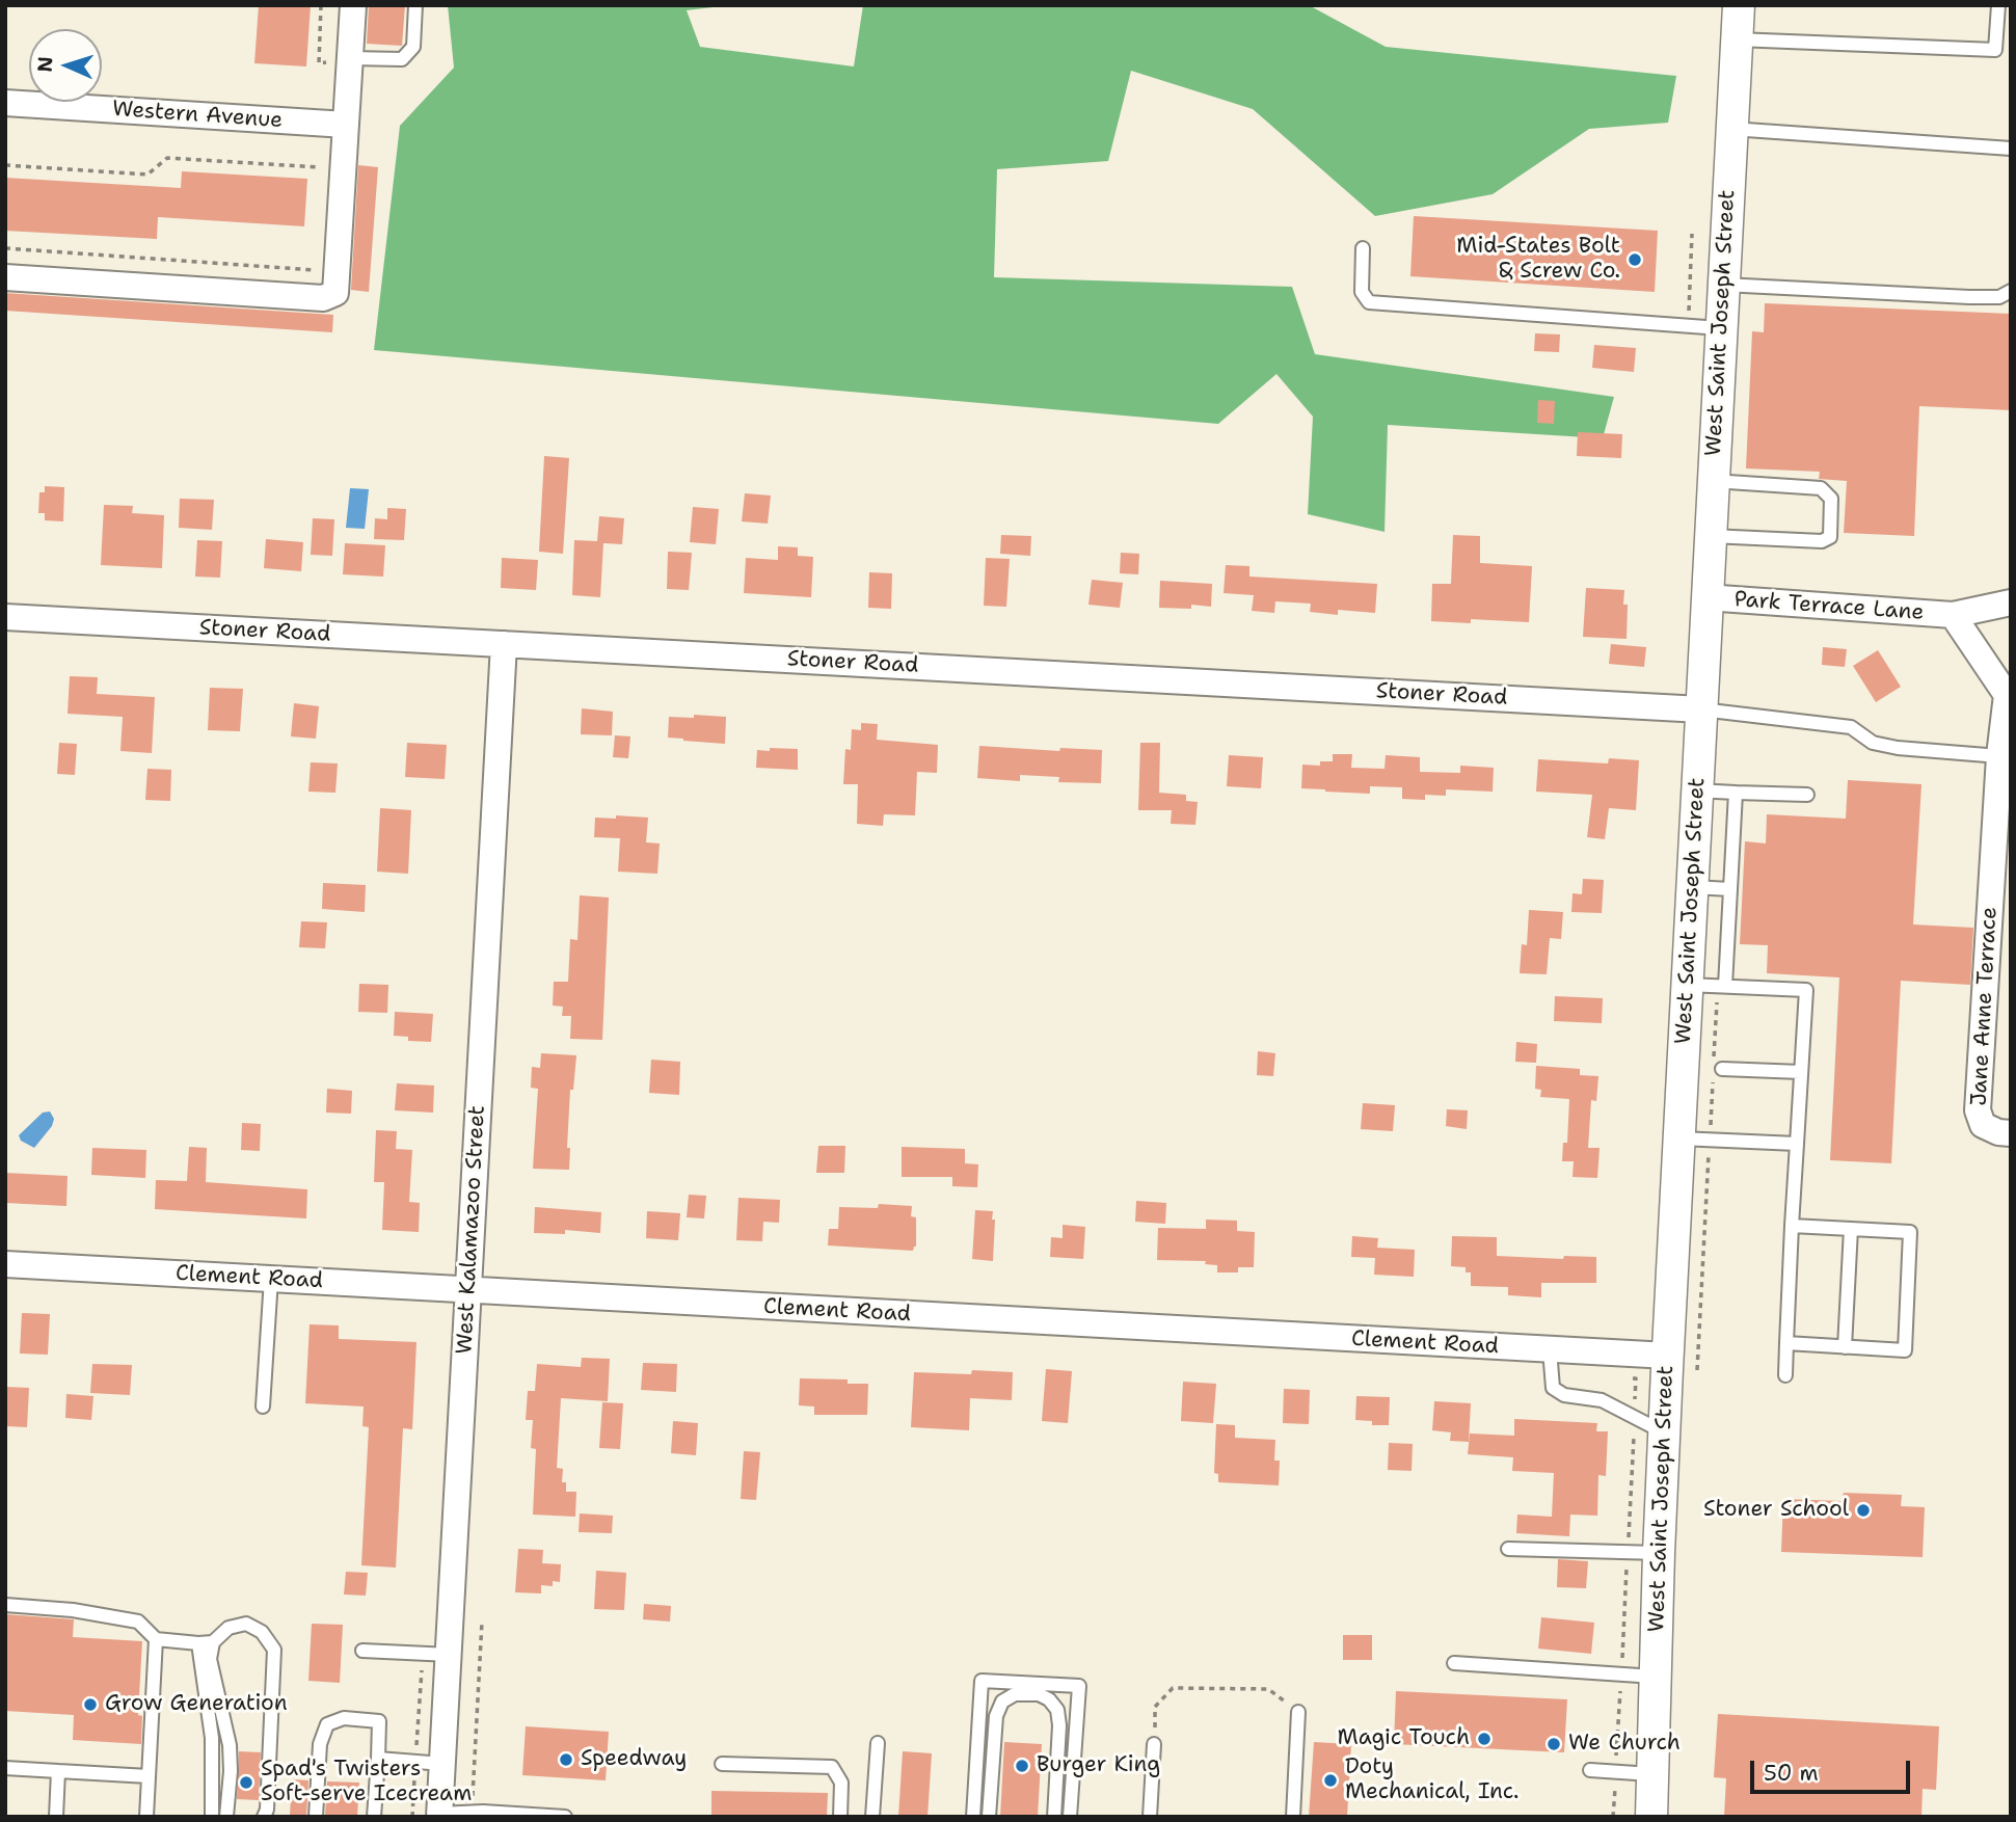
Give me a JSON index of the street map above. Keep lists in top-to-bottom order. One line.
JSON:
{"streets":{"street":["Western Avenue","West Saint Joseph Street","Park Terrace Lane","Stoner Road","Jane Anne Terrace","West Kalamazoo Street","Clement Road"]},"crossings":[["West Saint Joseph Street","Park Terrace Lane"],["West Saint Joseph Street","Stoner Road"],["West Saint Joseph Street","Clement Road"],["Park Terrace Lane","Jane Anne Terrace"],["Stoner Road","West Kalamazoo Street"],["West Kalamazoo Street","Clement Road"]],"places":["Mid-States Bolt & Screw Co.","Stoner School","Grow Generation","Magic Touch","We Church","Speedway","Burger King","Doty Mechanical, Inc.","Spad's Twisters Soft-serve Icecream"],"scale_bar":"50 m","north":"left"}
